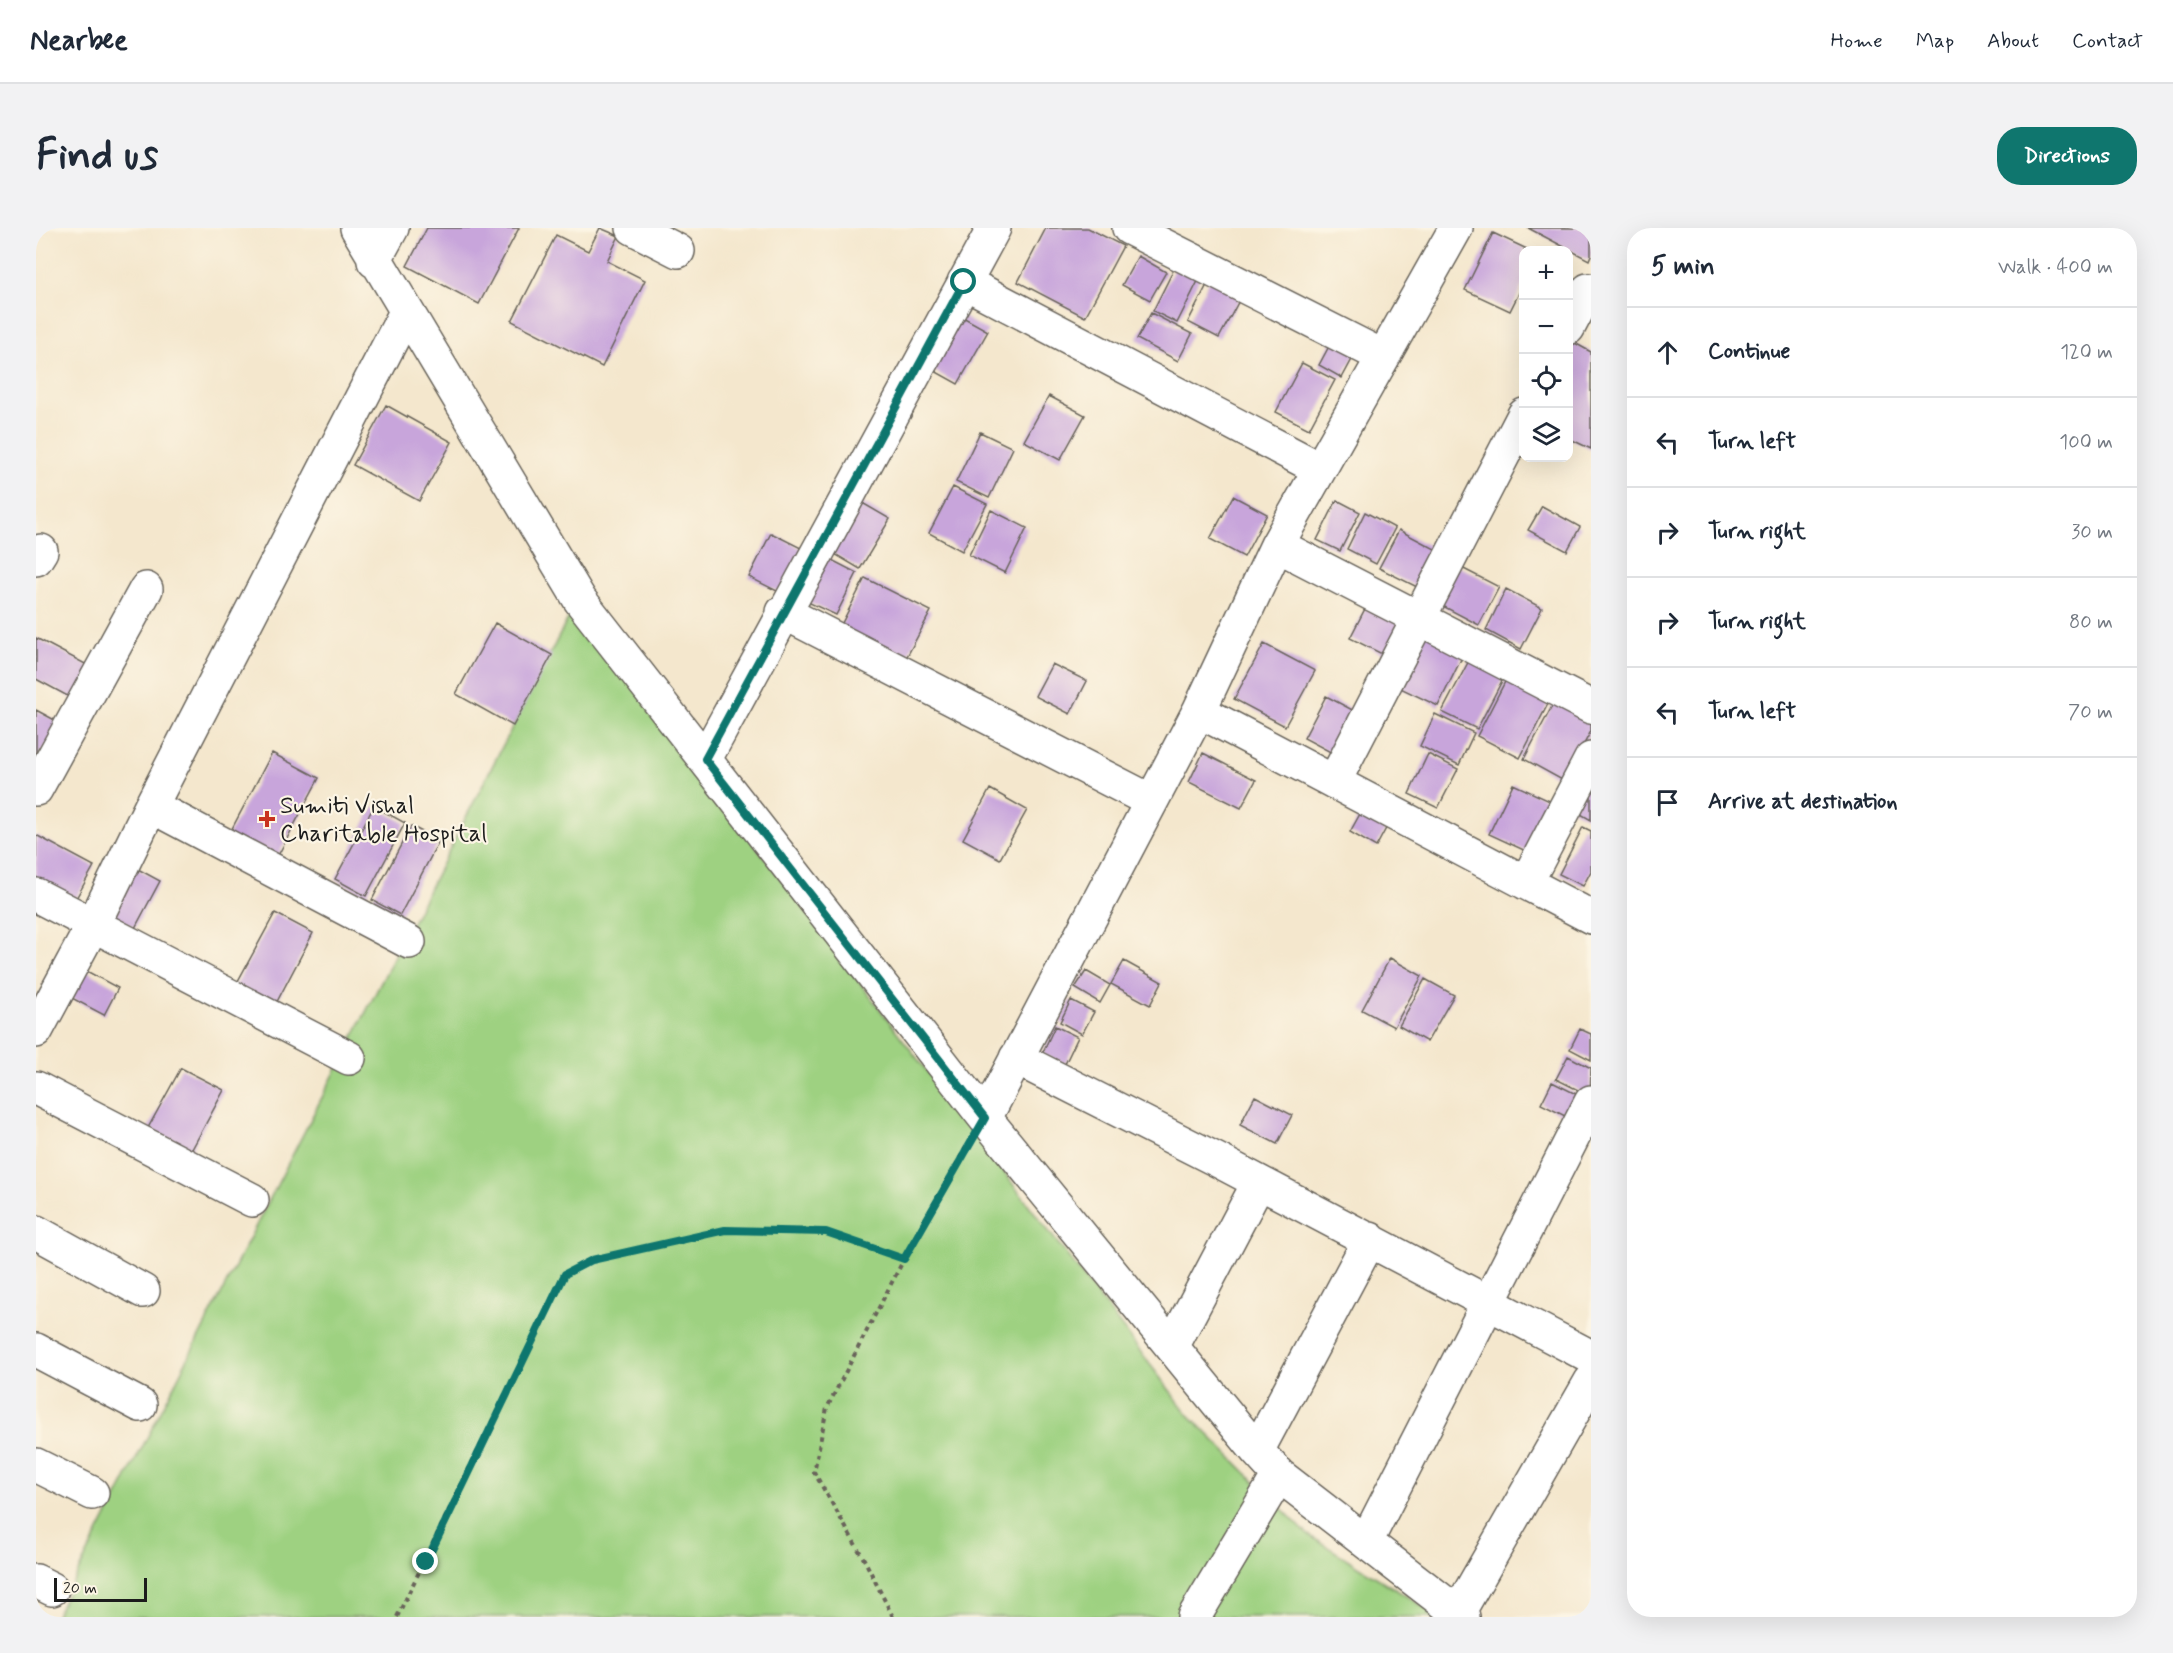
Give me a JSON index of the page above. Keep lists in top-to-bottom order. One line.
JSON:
{"places":{"health":["Sumiti Vishal Charitable Hospital"]},"scale_bar":"20 m","page":{"header":"Nearbee","nav":["Home","Map","About","Contact"],"buttons":"Directions","title":"Find us","heading":["5 min","Walk · 400 m"],"map_buttons":["+","−"],"list":[["Continue","120 m"],["Turn left","100 m"],["Turn right","30 m"],["Turn right","80 m"],["Turn left","70 m"],"Arrive at destination"],"scale":"20 m"}}
